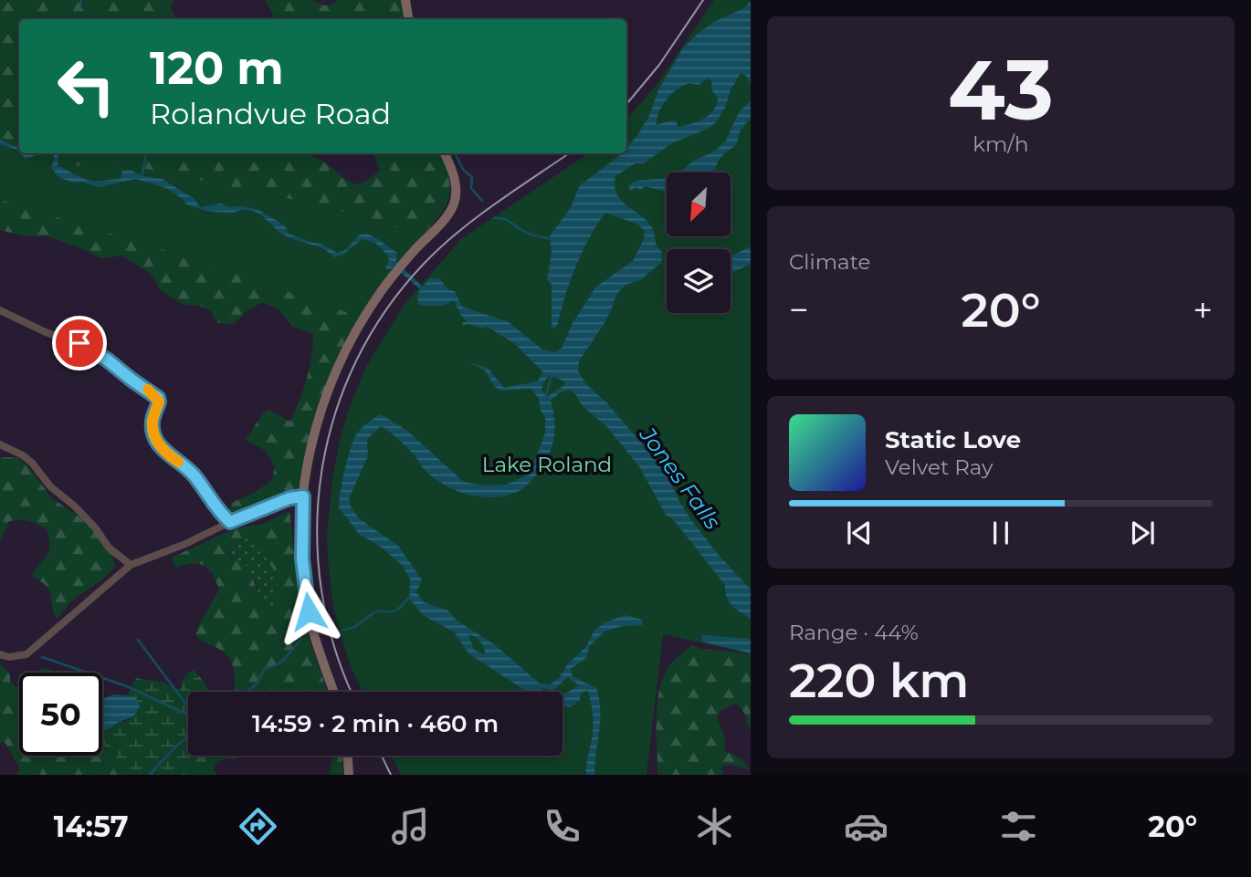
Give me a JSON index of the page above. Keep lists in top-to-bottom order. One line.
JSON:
{"water":["Jones Falls"],"parks":["Lake Roland"],"north":"bottom left","page":{"tile":[["43","km/h"],"Climate",["Range · 44%","220 km"]],"turn":["120 m","Rolandvue Road"],"heat":["−","20°","+"],"song":["Static Love","Velvet Ray"],"limit":"50","trip":"14:59 · 2 min · 460 m","tabs":["14:57","20°"]}}
